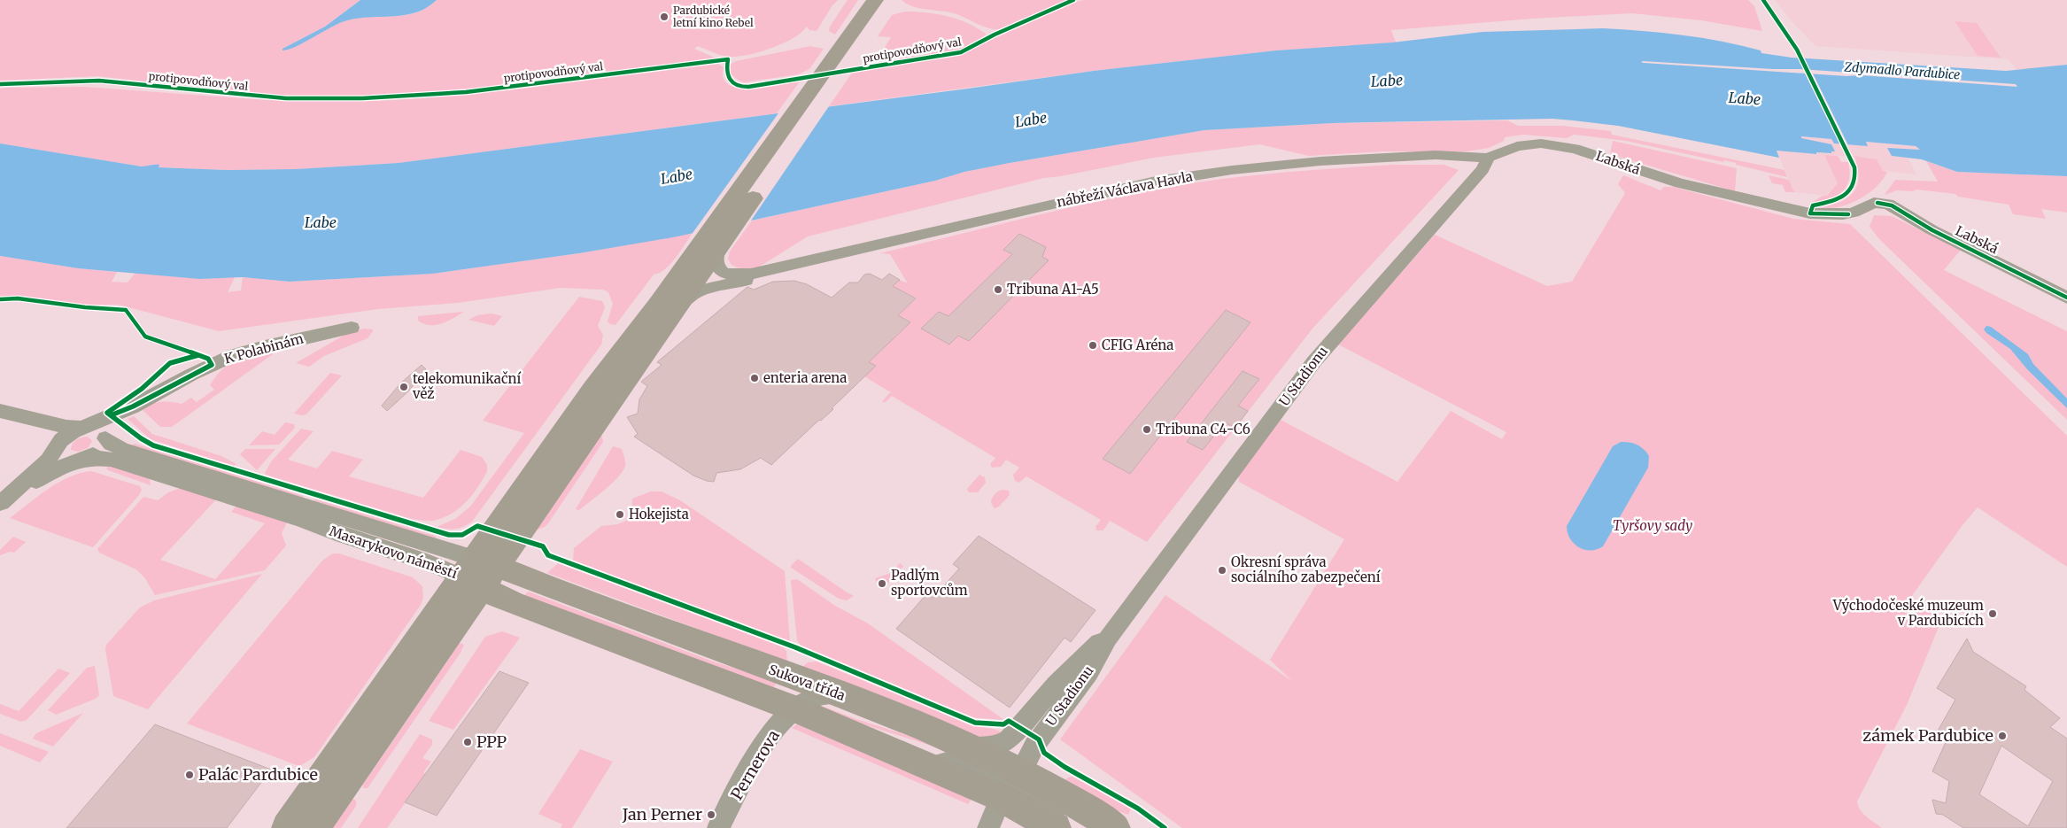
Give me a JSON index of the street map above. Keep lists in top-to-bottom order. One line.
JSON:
{"streets":{"main road":["Masarykovo náměstí","Sukova třída"],"street":["Labská","nábřeží Václava Havla","K Polabinám","U Stadionu","Pernerova"],"cycle path":["protipovodňový val"]},"crossings":[["Labská","nábřeží Václava Havla"],["Labská","U Stadionu"],["nábřeží Václava Havla","U Stadionu"],["K Polabinám","Masarykovo náměstí"],["U Stadionu","Sukova třída"],["Masarykovo náměstí","Sukova třída"],["Sukova třída","Pernerova"]],"water":["Zdymadlo Pardubice","Labe"],"parks":["Tyršovy sady"],"places":["Pardubické letní kino Rebel","Tribuna A1-A5","CFIG Aréna","enteria arena","telekomunikační věž","Tribuna C4-C6","Hokejista","Okresní správa sociálního zabezpečení","Padlým sportovcům","Východočeské muzeum v Pardubicích","zámek Pardubice","PPP","Palác Pardubice","Jan Perner"]}
